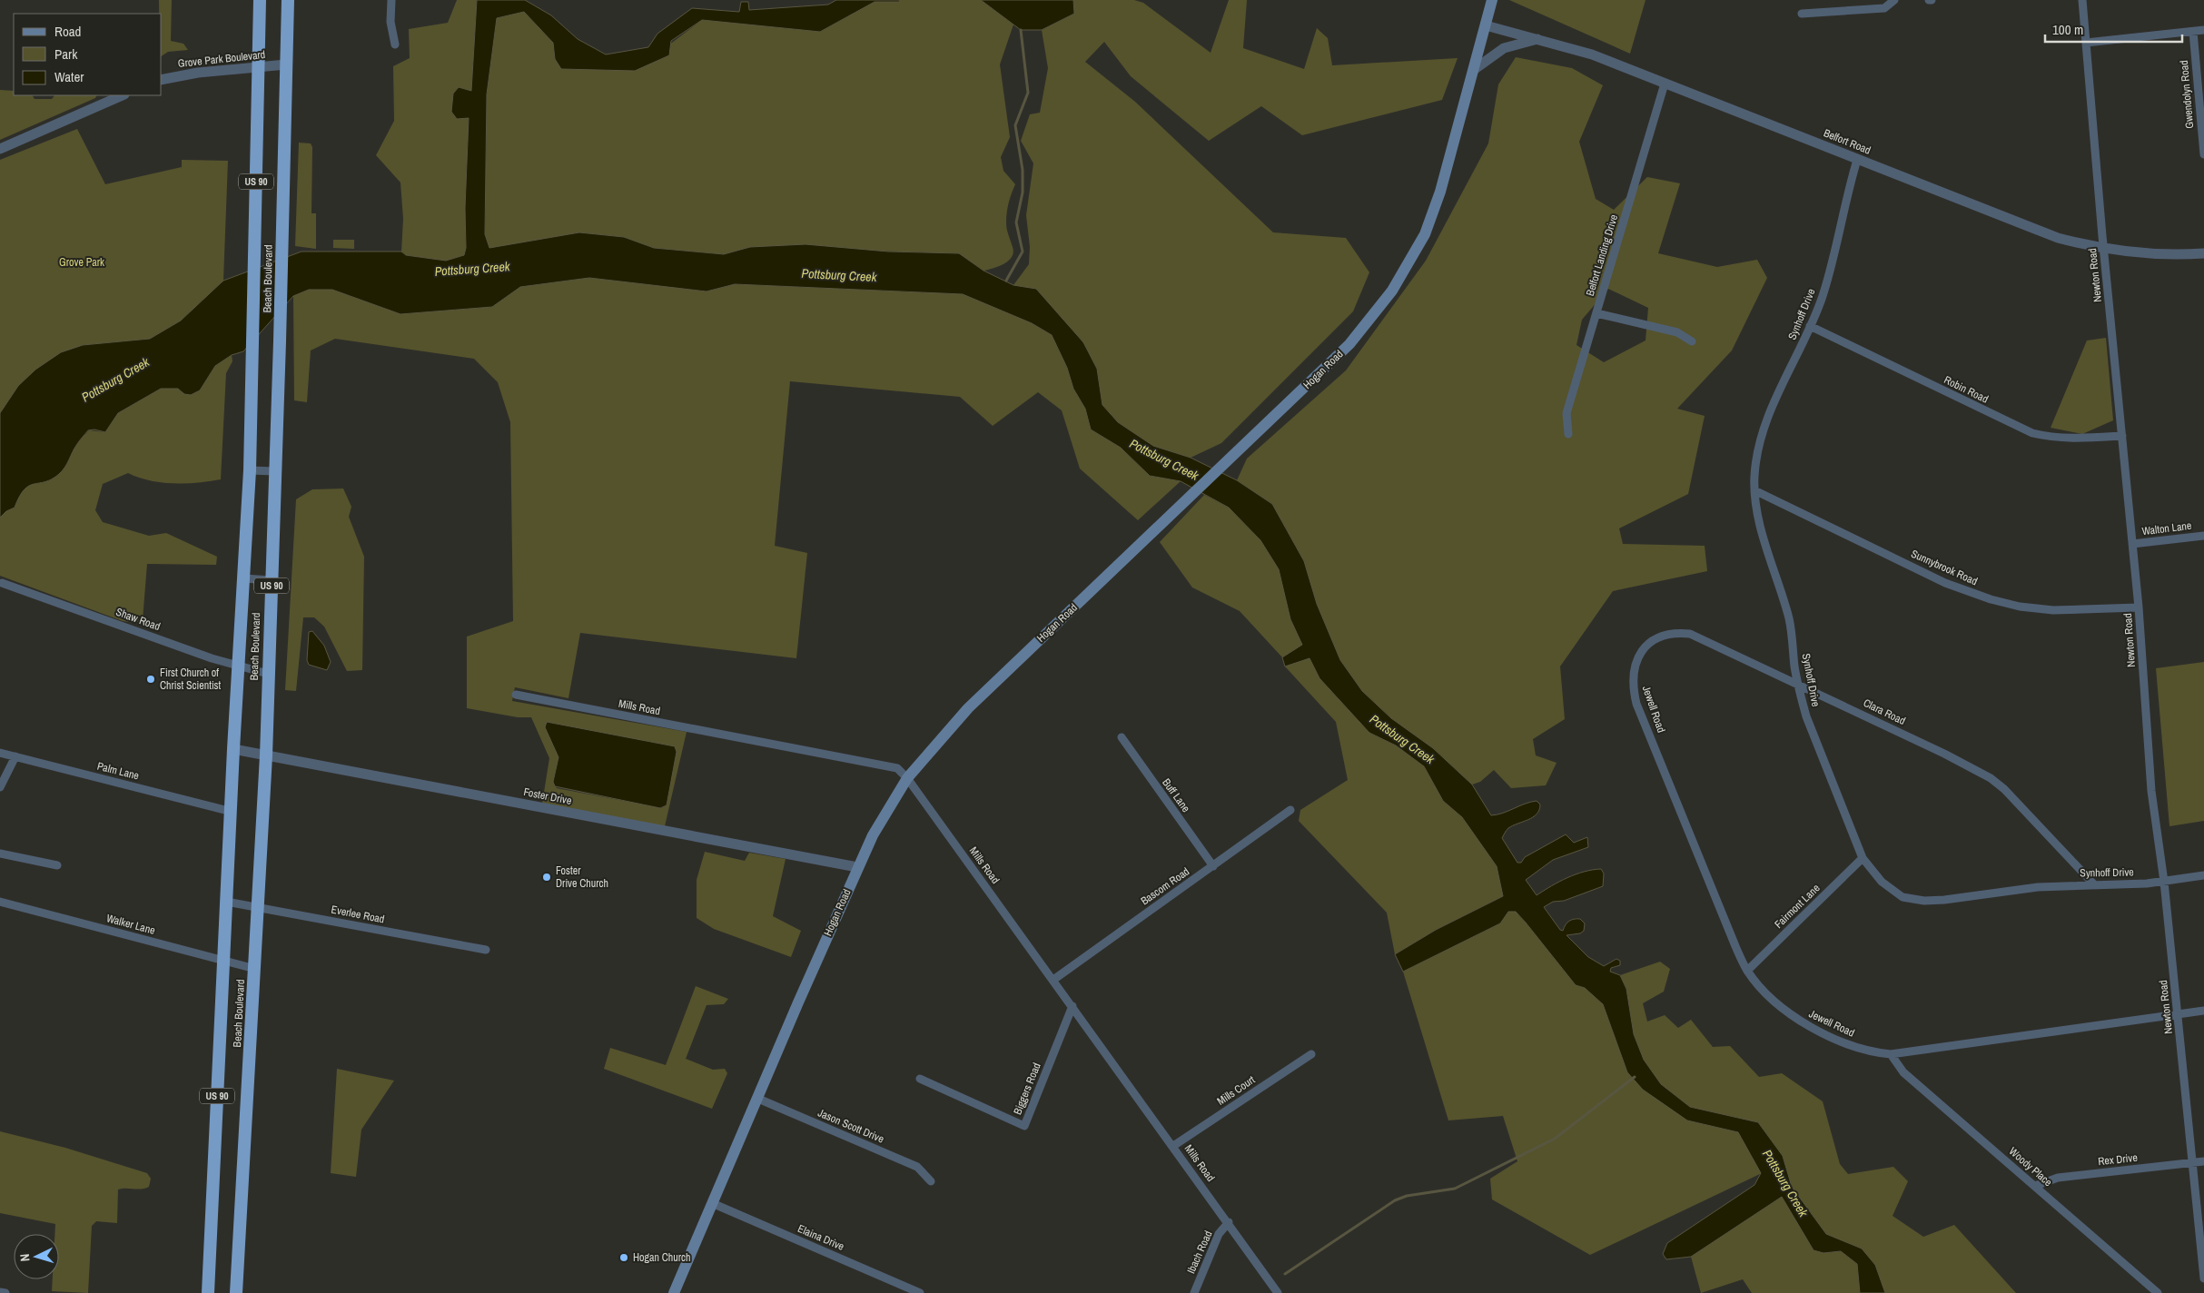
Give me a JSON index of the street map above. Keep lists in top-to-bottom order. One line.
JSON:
{"streets":{"highway":["US 90","Beach Boulevard"],"main road":["Hogan Road"],"street":["Grove Park Boulevard","Gwendolyn Road","Belfort Road","Belfort Landing Drive","Newton Road","Synhoff Drive","Robin Road","Walton Lane","Sunnybrook Road","Shaw Road","Mills Road","Jewell Road","Clara Road","Palm Lane","Buff Lane","Foster Drive","Bascom Road","Fairmont Lane","Everlee Road","Walker Lane","Biggers Road","Mills Court","Jason Scott Drive","Rex Drive","Woody Place","Elaina Drive","Ibach Road"]},"crossings":[["Grove Park Boulevard","US 90"],["Grove Park Boulevard","Beach Boulevard"],["Belfort Road","Belfort Landing Drive"],["Belfort Road","Newton Road"],["Belfort Road","Synhoff Drive"],["Belfort Road","Hogan Road"],["US 90","Shaw Road"],["US 90","Palm Lane"],["US 90","Foster Drive"],["US 90","Everlee Road"],["US 90","Walker Lane"],["Newton Road","Synhoff Drive"],["Newton Road","Robin Road"],["Newton Road","Walton Lane"],["Newton Road","Sunnybrook Road"],["Newton Road","Jewell Road"],["Newton Road","Rex Drive"],["Beach Boulevard","Shaw Road"],["Beach Boulevard","Foster Drive"],["Beach Boulevard","Everlee Road"],["Beach Boulevard","Walker Lane"],["Synhoff Drive","Robin Road"],["Synhoff Drive","Sunnybrook Road"],["Synhoff Drive","Clara Road"],["Synhoff Drive","Fairmont Lane"],["Hogan Road","Mills Road"],["Hogan Road","Foster Drive"],["Hogan Road","Jason Scott Drive"],["Hogan Road","Elaina Drive"],["Mills Road","Bascom Road"],["Mills Road","Biggers Road"],["Mills Road","Mills Court"],["Mills Road","Ibach Road"],["Jewell Road","Clara Road"],["Jewell Road","Fairmont Lane"],["Jewell Road","Woody Place"],["Buff Lane","Bascom Road"],["Rex Drive","Woody Place"]],"water":["Pottsburg Creek"],"parks":["Grove Park"],"places":["First Church of Christ Scientist","Foster Drive Church","Hogan Church"],"legend":["Road","Park","Water"],"scale_bar":"100 m","north":"left"}
